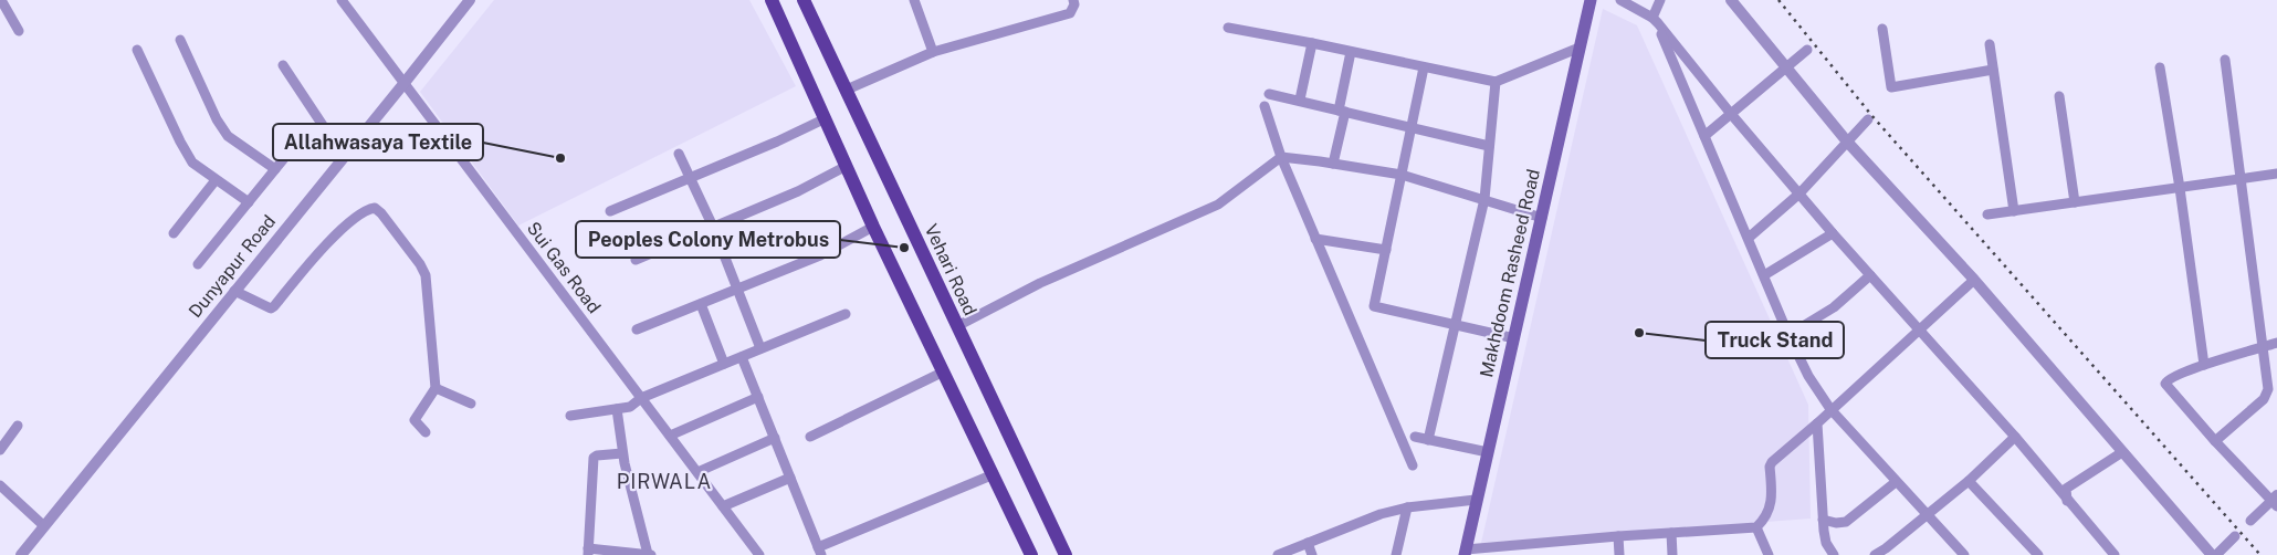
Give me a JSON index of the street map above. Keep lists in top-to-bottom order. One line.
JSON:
{"streets":{"main road":["Vehari Road","Makhdoom Rasheed Road"],"street":["Dunyapur Road","Sui Gas Road"]},"crossings":[["Dunyapur Road","Sui Gas Road"]],"districts":["PIRWALA"],"places":["Allahwasaya Textile","Peoples Colony Metrobus","Truck Stand"]}
